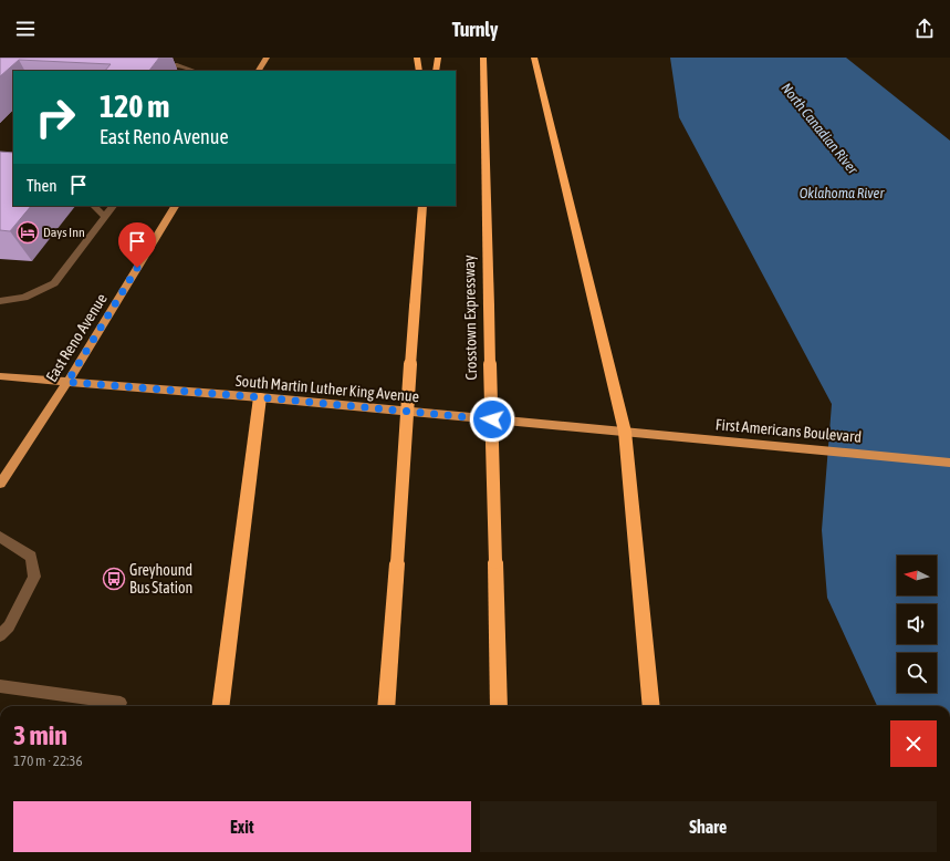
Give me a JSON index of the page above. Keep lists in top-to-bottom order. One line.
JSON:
{"streets":{"highway":["Crosstown Expressway"],"main road":["East Reno Avenue","South Martin Luther King Avenue","First Americans Boulevard"]},"crossings":[["East Reno Avenue","South Martin Luther King Avenue"],["South Martin Luther King Avenue","First Americans Boulevard"]],"water":["North Canadian River","Oklahoma River"],"places":{"hotel":["Days Inn"],"bus stop":["Greyhound Bus Station"]},"north":"left","page":{"header":"Turnly","turn":["120 m","East Reno Avenue"],"then":"Then","heading":["3 min","170 m · 22:36"],"buttons":["Exit","Share"]}}
